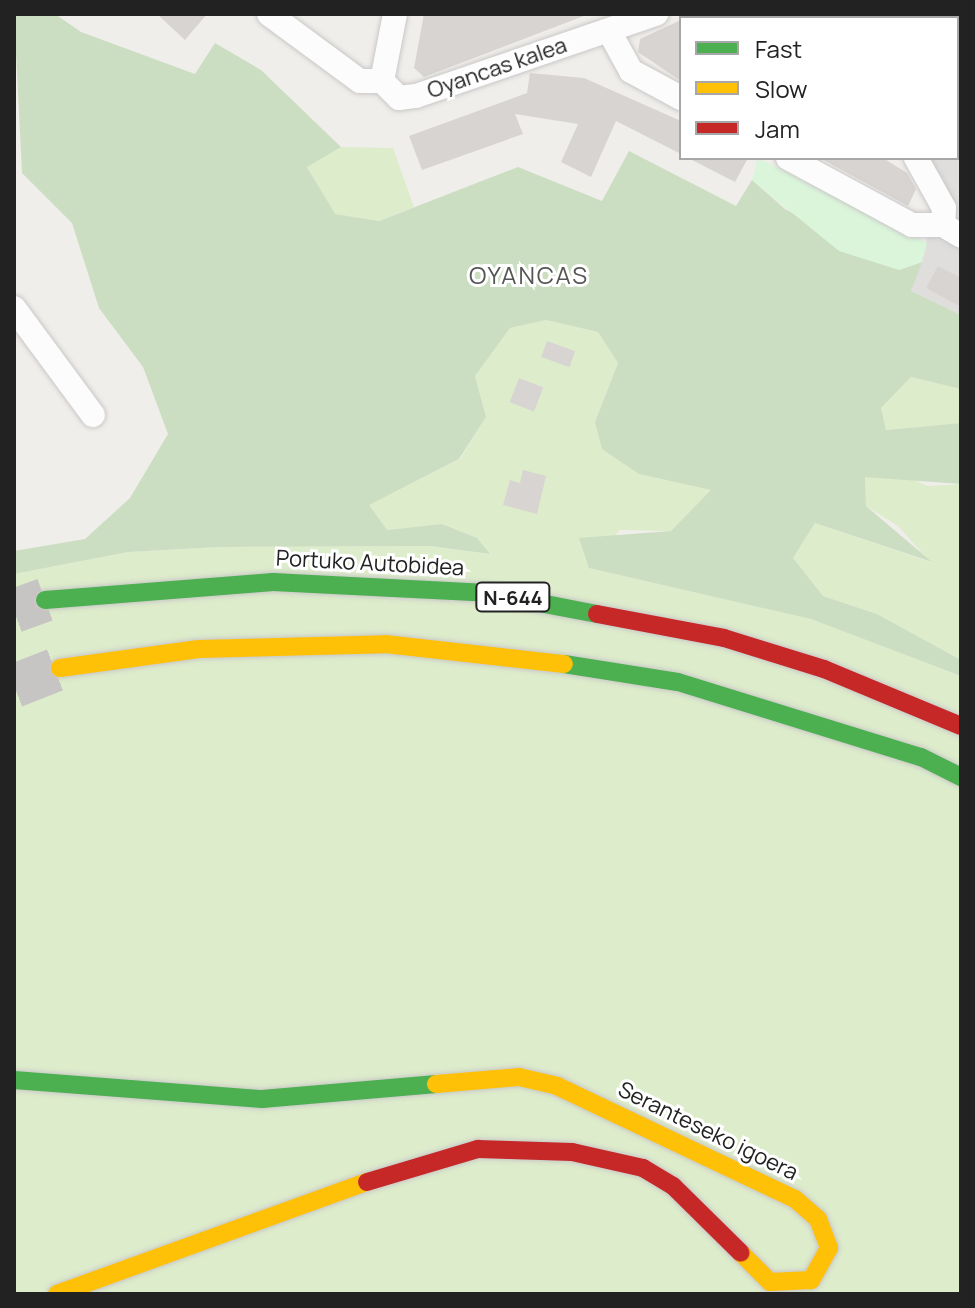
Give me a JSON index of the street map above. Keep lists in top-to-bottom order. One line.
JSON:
{"streets":{"main road":["Portuko Autobidea","N-644","Seranteseko igoera"],"street":["Oyancas kalea"]},"districts":["OYANCAS"],"legend":["Fast","Slow","Jam"]}
